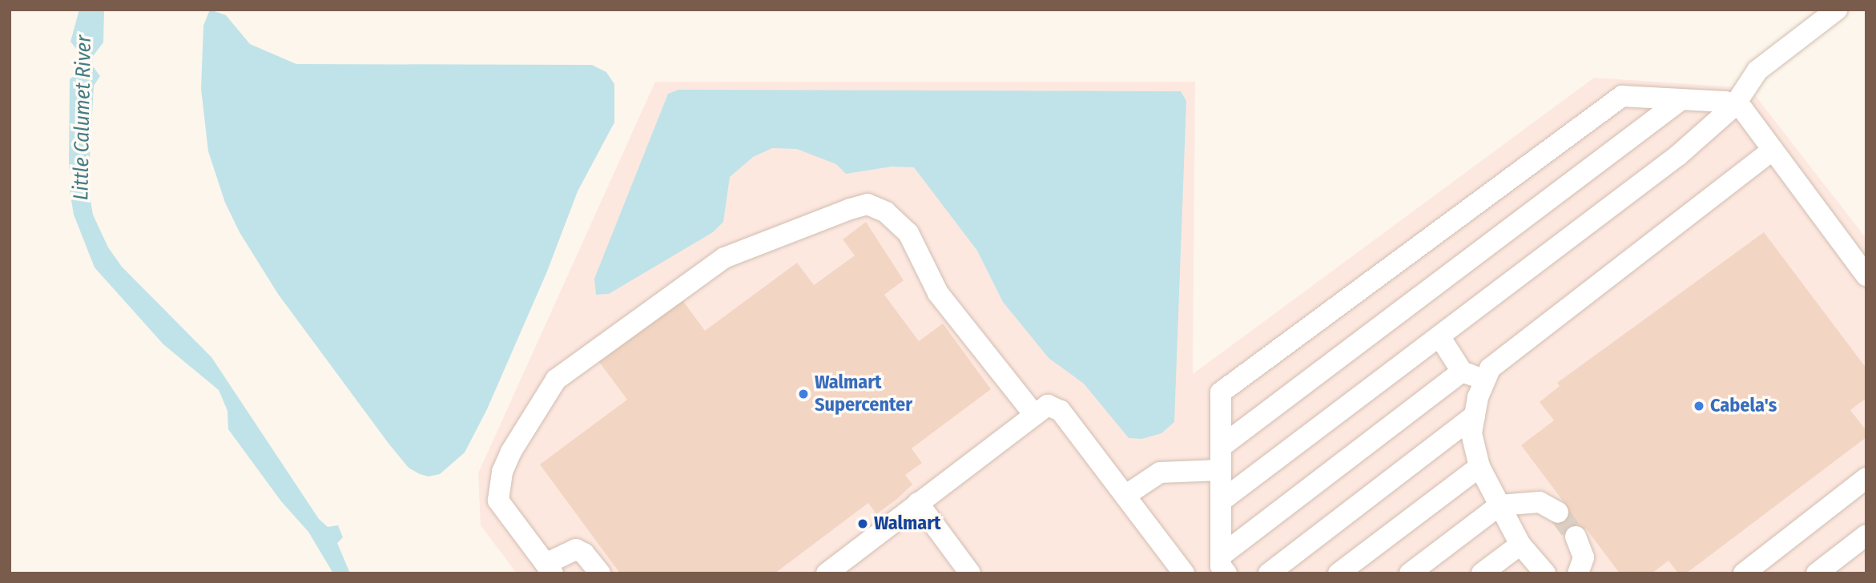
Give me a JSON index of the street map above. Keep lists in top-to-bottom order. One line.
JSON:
{"water":["Little Calumet River"],"places":["Walmart Supercenter","Cabela's","Walmart"]}
